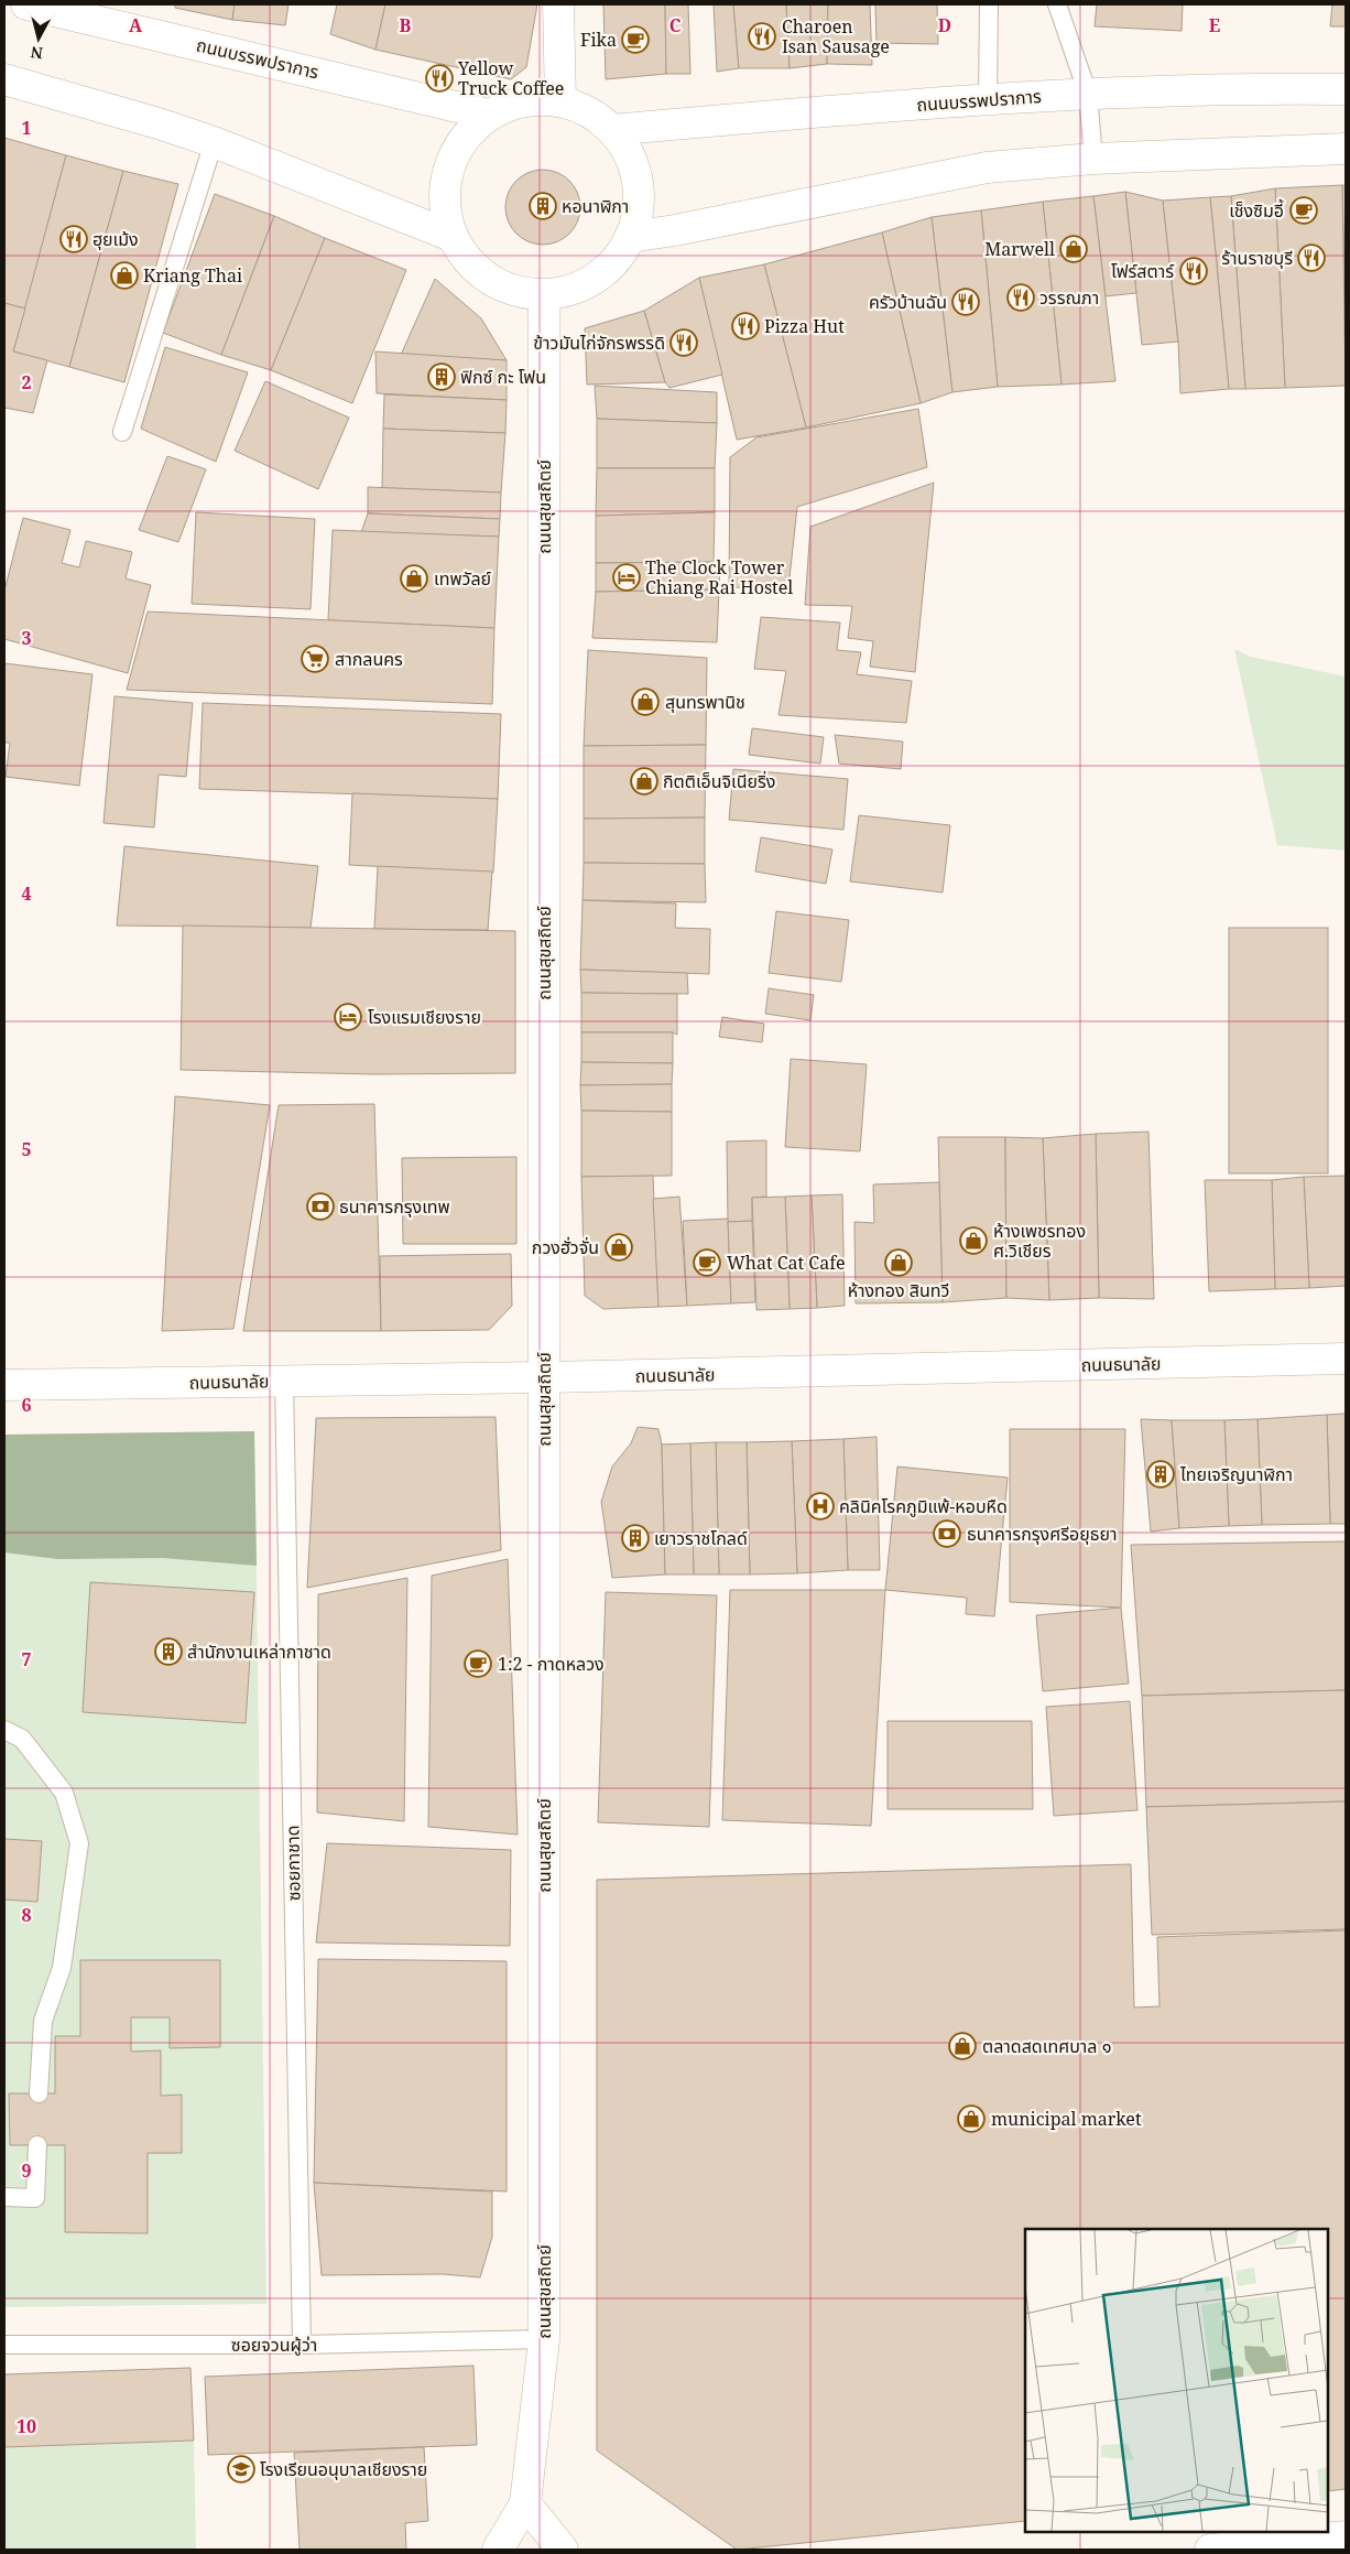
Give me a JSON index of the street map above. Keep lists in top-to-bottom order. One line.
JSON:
{"streets":{"street":["ถนนบรรพปราการ","ถนนสุขสถิตย์","ถนนธนาลัย"],"lane":["ซอยกาชาด","ซอยจวนผู้ว่า"]},"crossings":[["ถนนบรรพปราการ","ถนนสุขสถิตย์"],["ถนนสุขสถิตย์","ถนนธนาลัย"],["ถนนสุขสถิตย์","ซอยจวนผู้ว่า"],["ถนนธนาลัย","ซอยกาชาด"],["ซอยกาชาด","ซอยจวนผู้ว่า"]],"places":{"restaurant":["Charoen Isan Sausage","Yellow Truck Coffee","ฮุยเม้ง","ร้านราชบุรี","โฟร์สตาร์","วรรณภา","ครัวบ้านฉัน","Pizza Hut","ข้าวมันไก่จักรพรรดิ"],"cafe":["Fika","เช็งซิมอี้","What Cat Cafe","1:2 - กาดหลวง"],"building":["หอนาฬิกา","ฟิกซ์ กะ โฟน","ไทยเจริญนาฬิกา","เยาวราชโกลด์","สำนักงานเหล่ากาชาด"],"shop":["Marwell","Kriang Thai","เทพวัลย์","สุนทรพานิช","กิตติเอ็นจิเนียริ่ง","ห้างเพชรทอง ศ.วิเชียร","กวงฮั่วจั่น","ห้างทอง สินทวี","ตลาดสดเทศบาล ๑","municipal market"],"hotel":["The Clock Tower Chiang Rai Hostel","โรงแรมเชียงราย"],"supermarket":["สากลนคร"],"bank":["ธนาคารกรุงเทพ","ธนาคารกรุงศรีอยุธยา"],"hospital":["คลินิคโรคภูมิแพ้-หอบหืด"],"school or university":["โรงเรียนอนุบาลเชียงราย"]},"north":"bottom","grid":{"columns":["A","B","C","D","E"],"rows":["1","2","3","4","5","6","7","8","9","10"]}}
